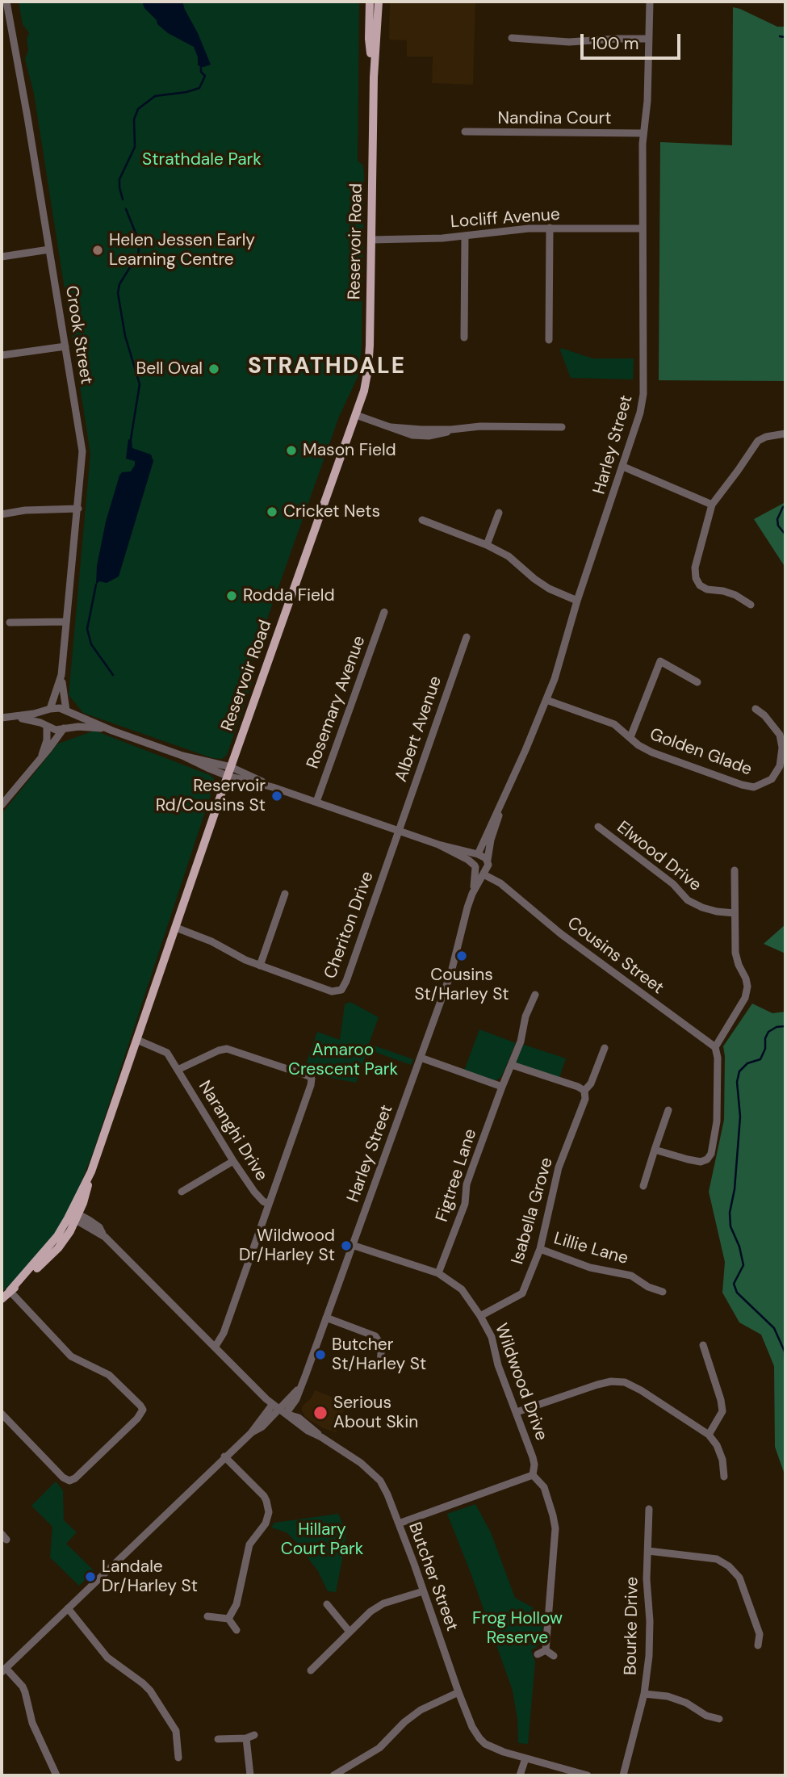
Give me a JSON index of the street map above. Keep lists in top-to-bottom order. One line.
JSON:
{"streets":{"main road":["Reservoir Road"],"street":["Nandina Court","Locliff Avenue","Crook Street","Harley Street","Rosemary Avenue","Albert Avenue","Golden Glade","Elwood Drive","Cheriton Drive","Cousins Street","Naranghi Drive","Figtree Lane","Isabella Grove","Lillie Lane","Wildwood Drive","Butcher Street","Bourke Drive"]},"crossings":[["Nandina Court","Harley Street"],["Locliff Avenue","Reservoir Road"],["Locliff Avenue","Harley Street"],["Reservoir Road","Cheriton Drive"],["Reservoir Road","Naranghi Drive"],["Reservoir Road","Butcher Street"],["Harley Street","Golden Glade"],["Harley Street","Cousins Street"],["Harley Street","Wildwood Drive"],["Harley Street","Butcher Street"],["Albert Avenue","Cheriton Drive"],["Naranghi Drive","Butcher Street"],["Figtree Lane","Wildwood Drive"],["Isabella Grove","Lillie Lane"],["Isabella Grove","Wildwood Drive"]],"districts":["STRATHDALE"],"parks":["Strathdale Park","Amaroo Crescent Park","Hillary Court Park","Frog Hollow Reserve"],"places":["Helen Jessen Early Learning Centre","Bell Oval","Mason Field","Cricket Nets","Rodda Field","Reservoir Rd/Cousins St","Cousins St/Harley St","Wildwood Dr/Harley St","Butcher St/Harley St","Serious About Skin","Landale Dr/Harley St"],"scale_bar":"100 m"}
